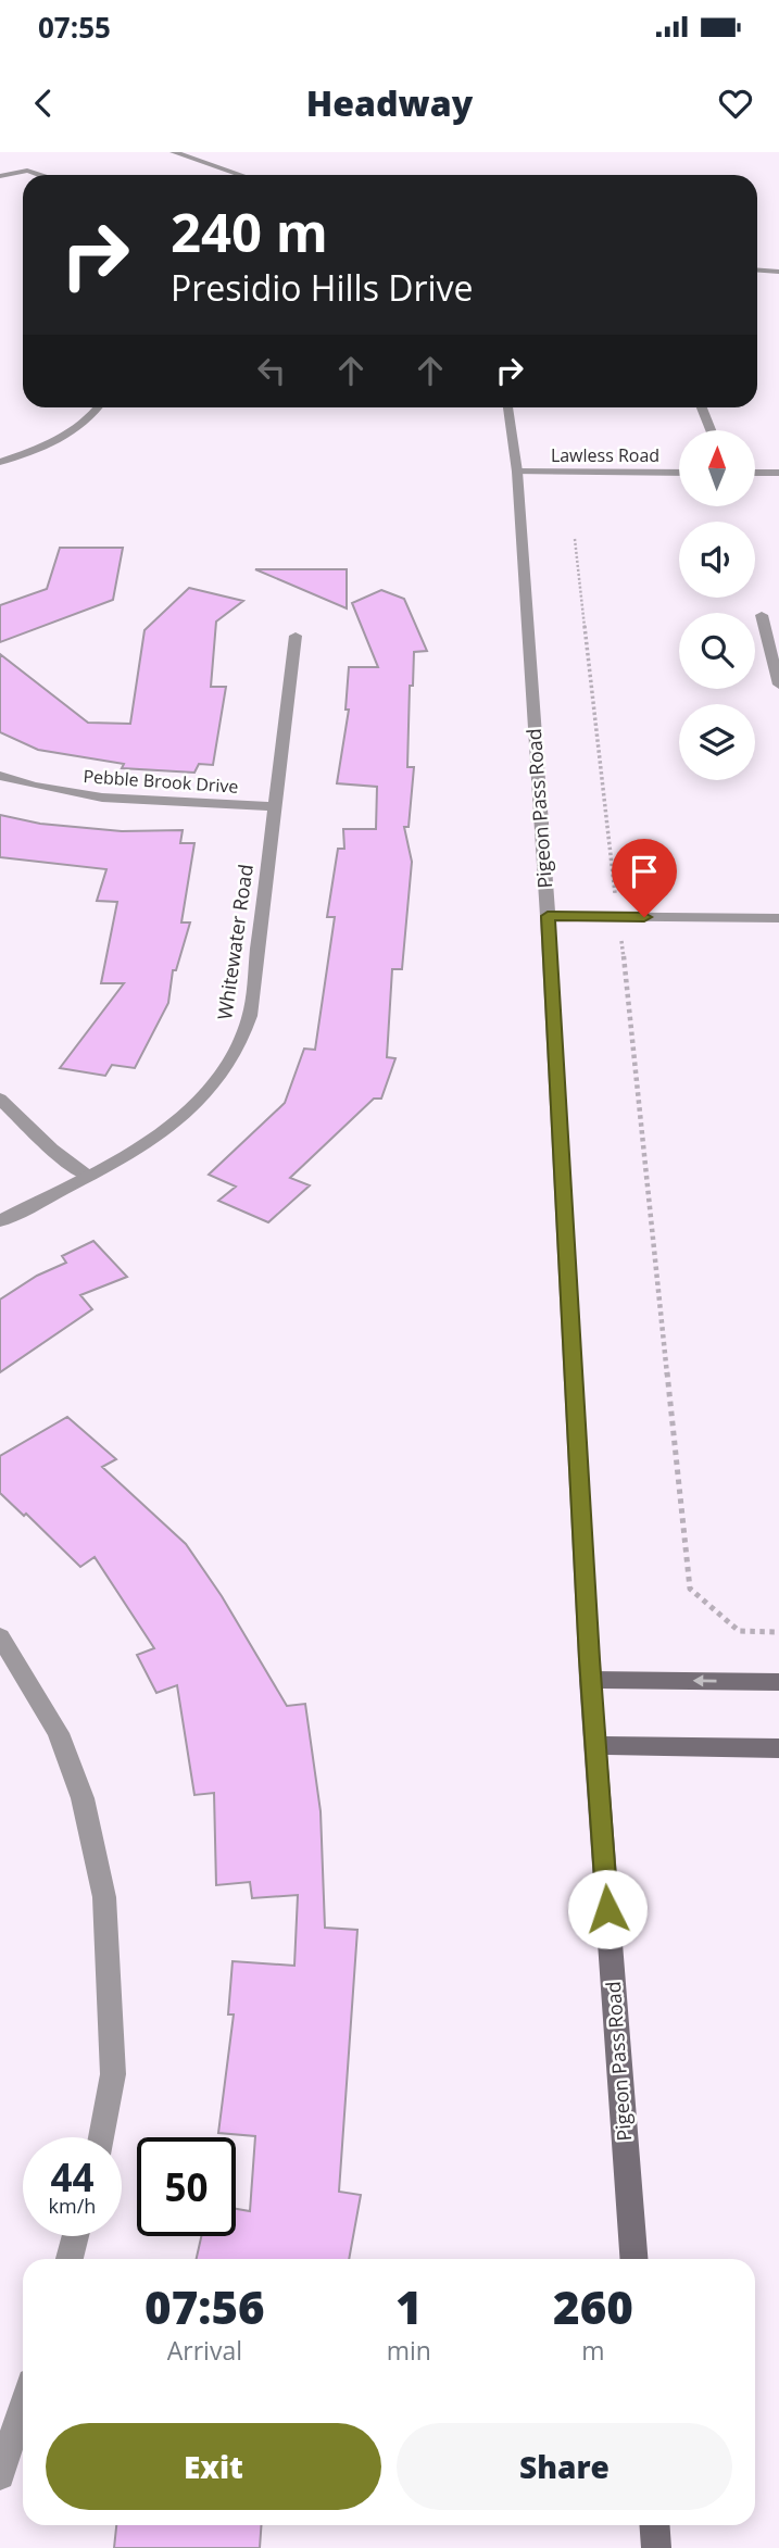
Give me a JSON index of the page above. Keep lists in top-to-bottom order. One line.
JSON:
{"streets":{"main road":["Pigeon Pass Road"],"street":["Lawless Road","Pebble Brook Drive","Whitewater Road"]},"crossings":[["Lawless Road","Pigeon Pass Road"],["Pebble Brook Drive","Whitewater Road"]],"north":"top","page":{"status":"07:55","header":"Headway","turn":["240 m","Presidio Hills Drive"],"speed":"44 km/h","limit":"50","eta":["07:56","Arrival","1","min","260","m"],"buttons":["Exit","Share"]}}
